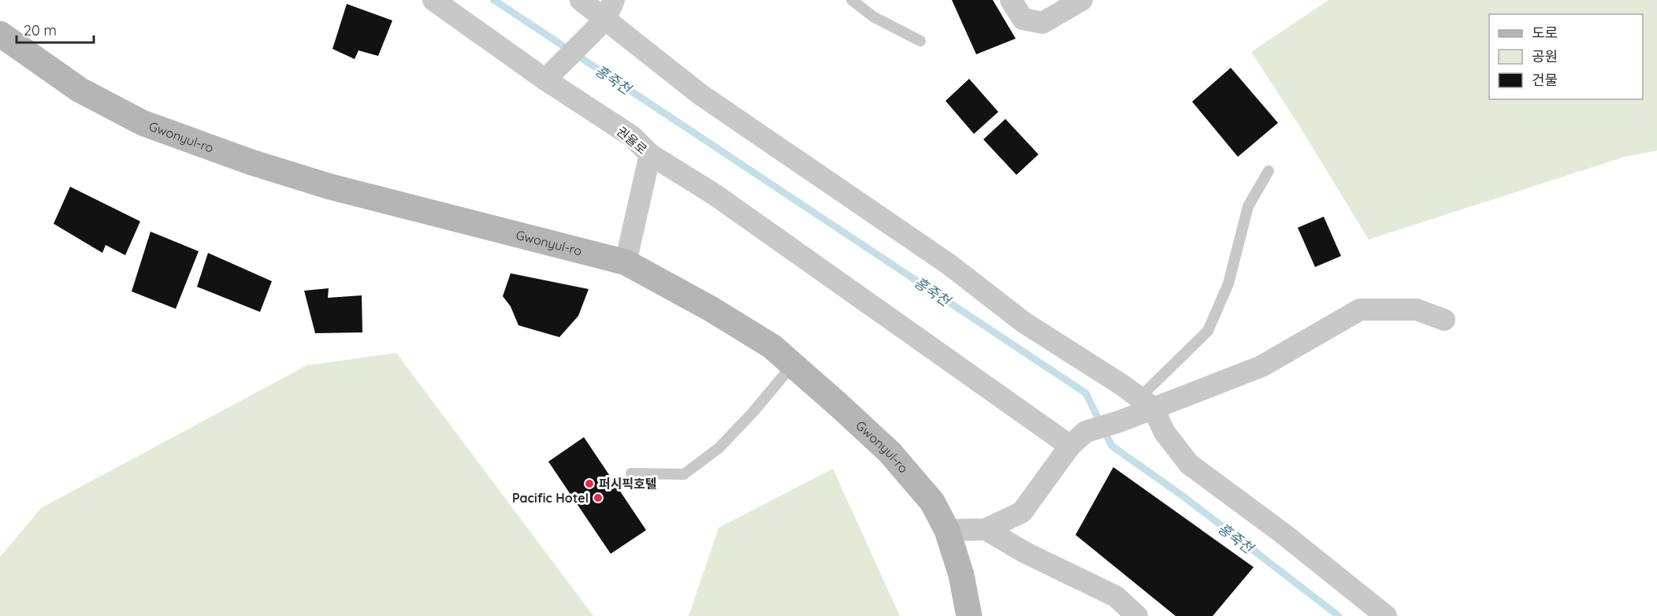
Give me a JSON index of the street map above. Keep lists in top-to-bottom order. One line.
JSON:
{"streets":{"main road":["Gwonyul-ro"],"street":["권율로"]},"crossings":[["Gwonyul-ro","권율로"]],"water":["홍죽천"],"places":["퍼시픽호텔","Pacific Hotel"],"legend":["도로","공원","건물"],"scale_bar":"20 m"}
